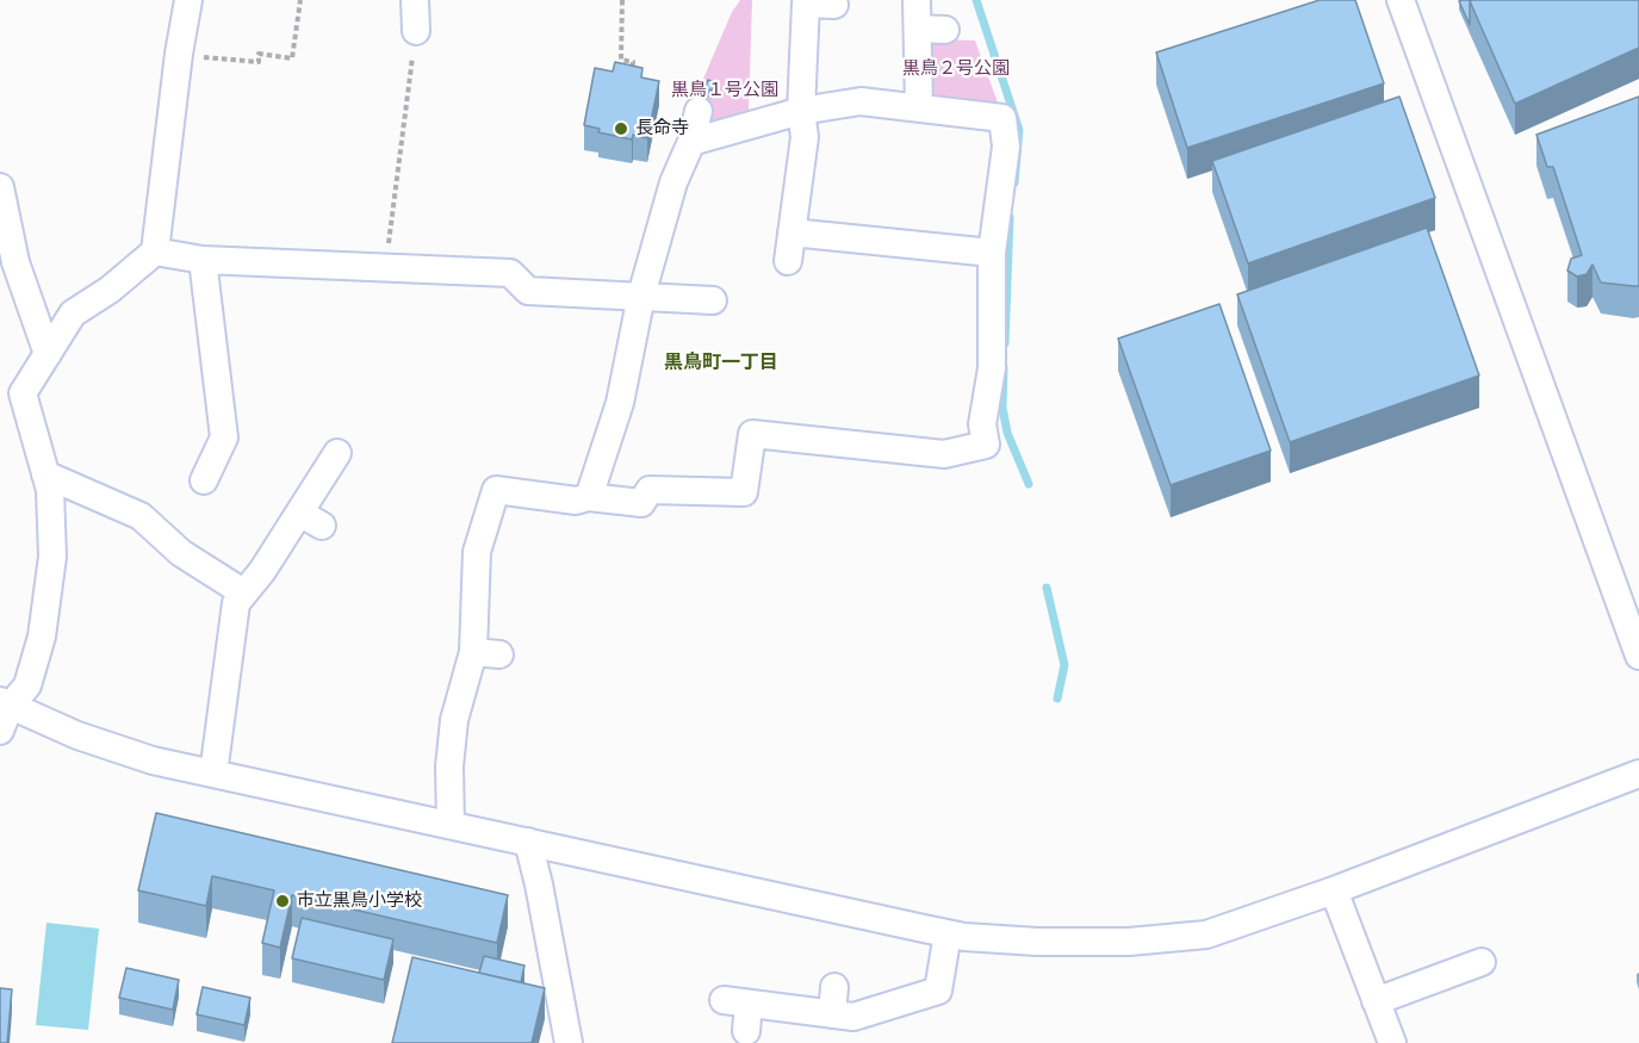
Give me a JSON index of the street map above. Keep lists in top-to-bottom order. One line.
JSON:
{"districts":["黒鳥町一丁目"],"parks":["黒鳥２号公園","黒鳥１号公園"],"places":["長命寺","市立黒鳥小学校"]}
